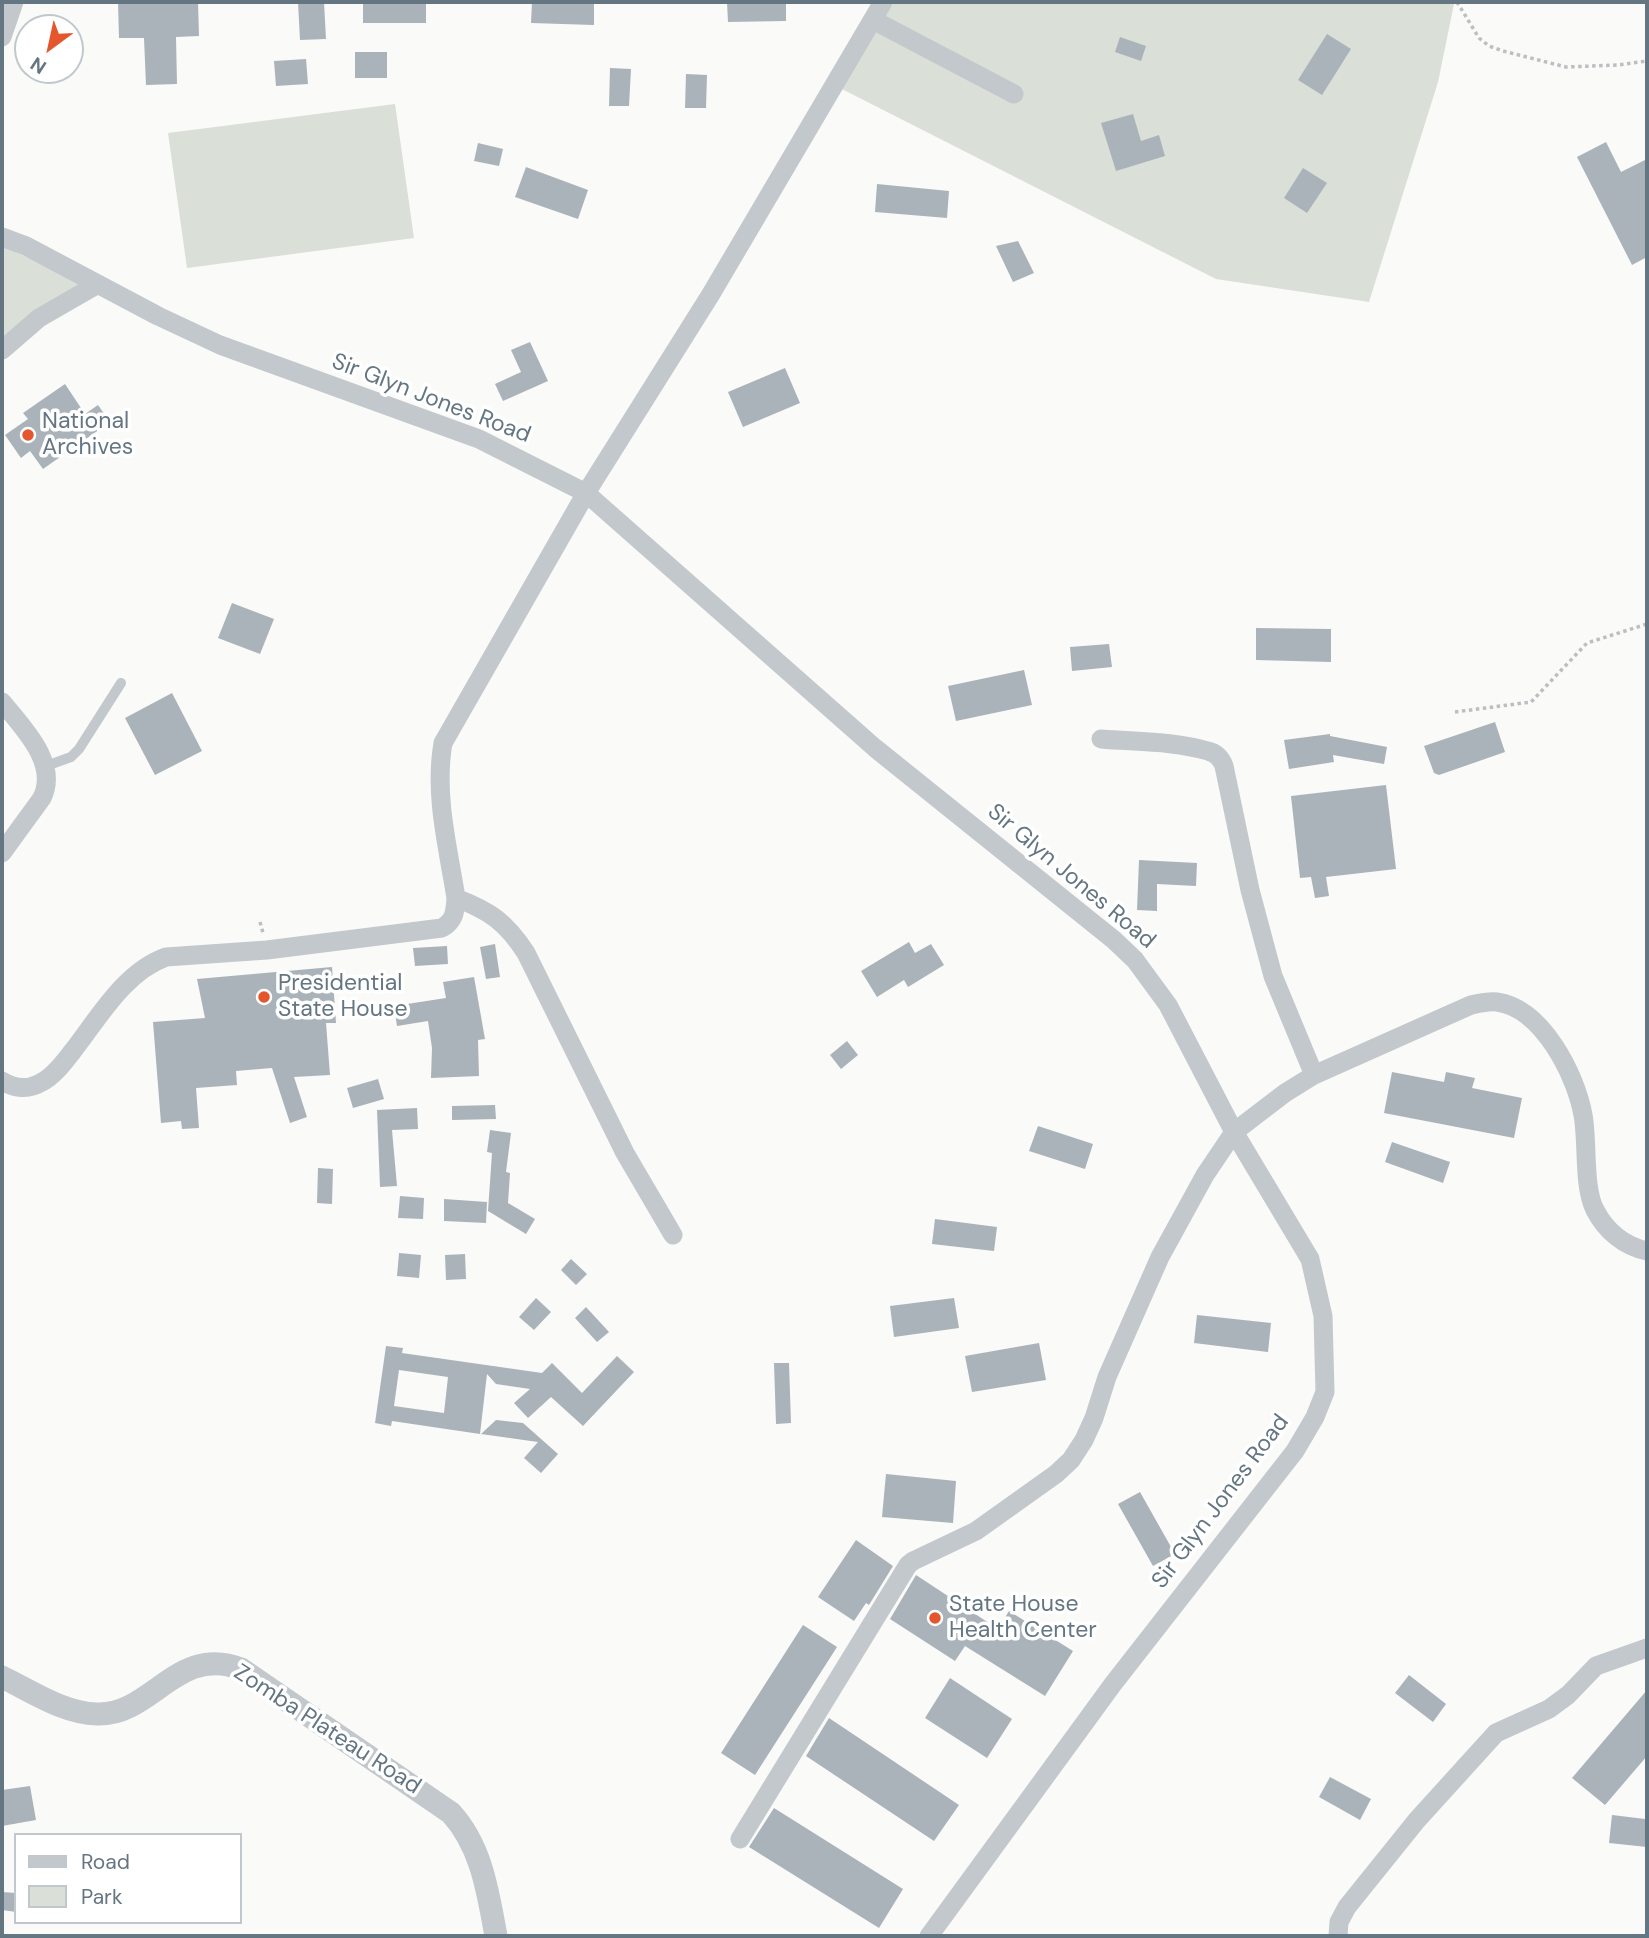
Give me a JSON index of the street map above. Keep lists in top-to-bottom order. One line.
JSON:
{"streets":{"street":["Sir Glyn Jones Road","Zomba Plateau Road"]},"places":["National Archives","Presidential State House","State House Health Center"],"legend":["Road","Park"],"north":"bottom left"}
